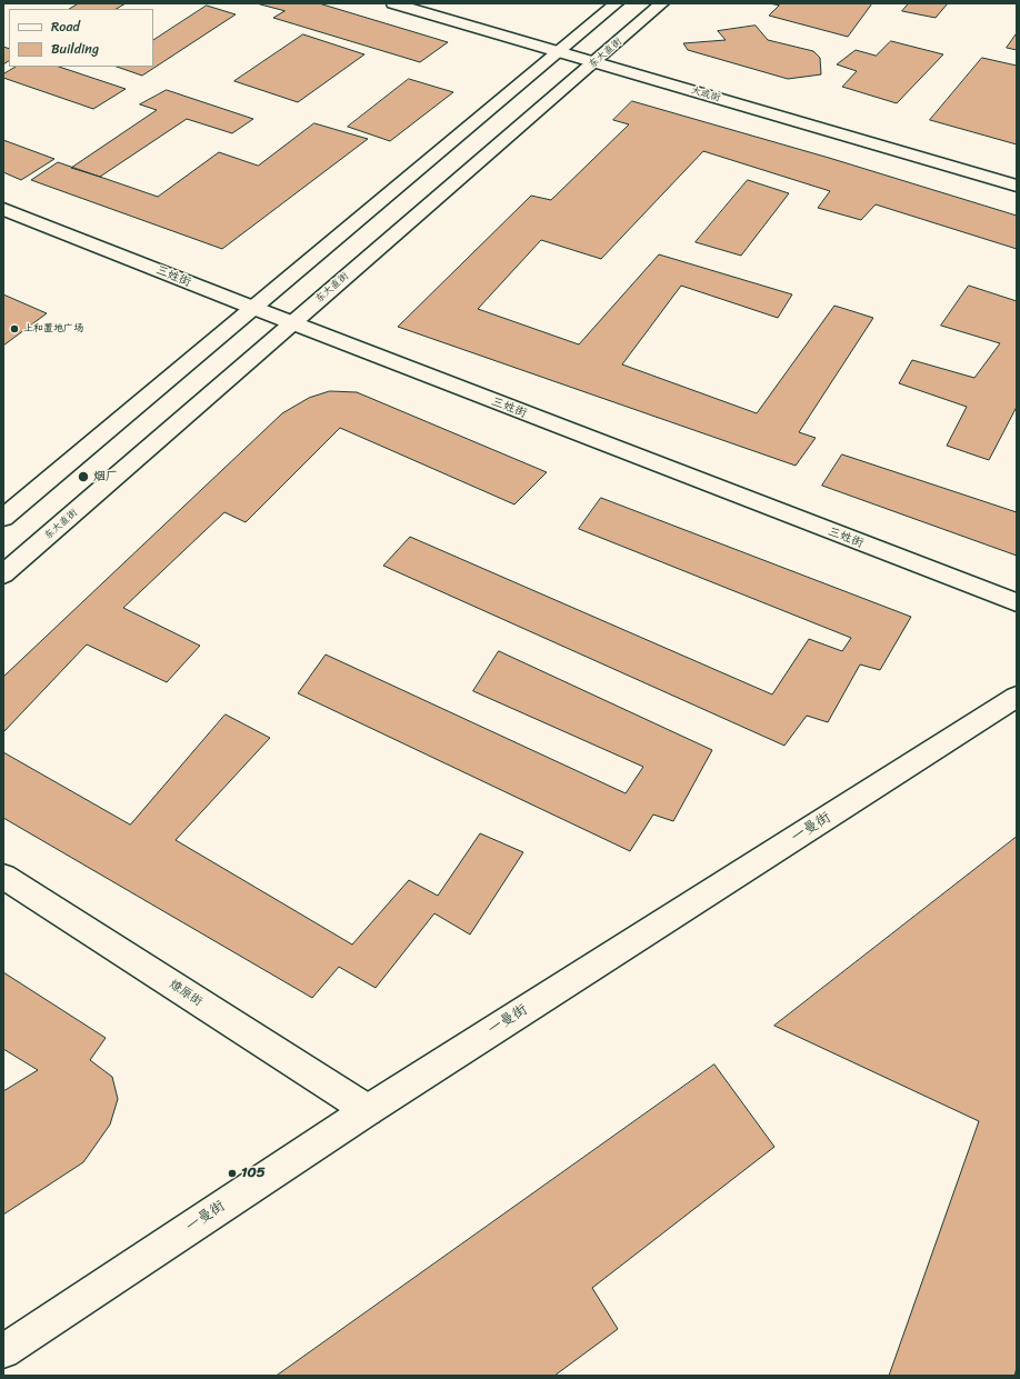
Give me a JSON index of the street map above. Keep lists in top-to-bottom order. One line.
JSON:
{"streets":{"main road":["东大直街","大成街","三姓街","一曼街","燎原街"]},"crossings":[["东大直街","大成街"],["东大直街","三姓街"],["一曼街","燎原街"]],"places":["上和置地广场","烟厂","105"],"legend":["Road","Building"]}
